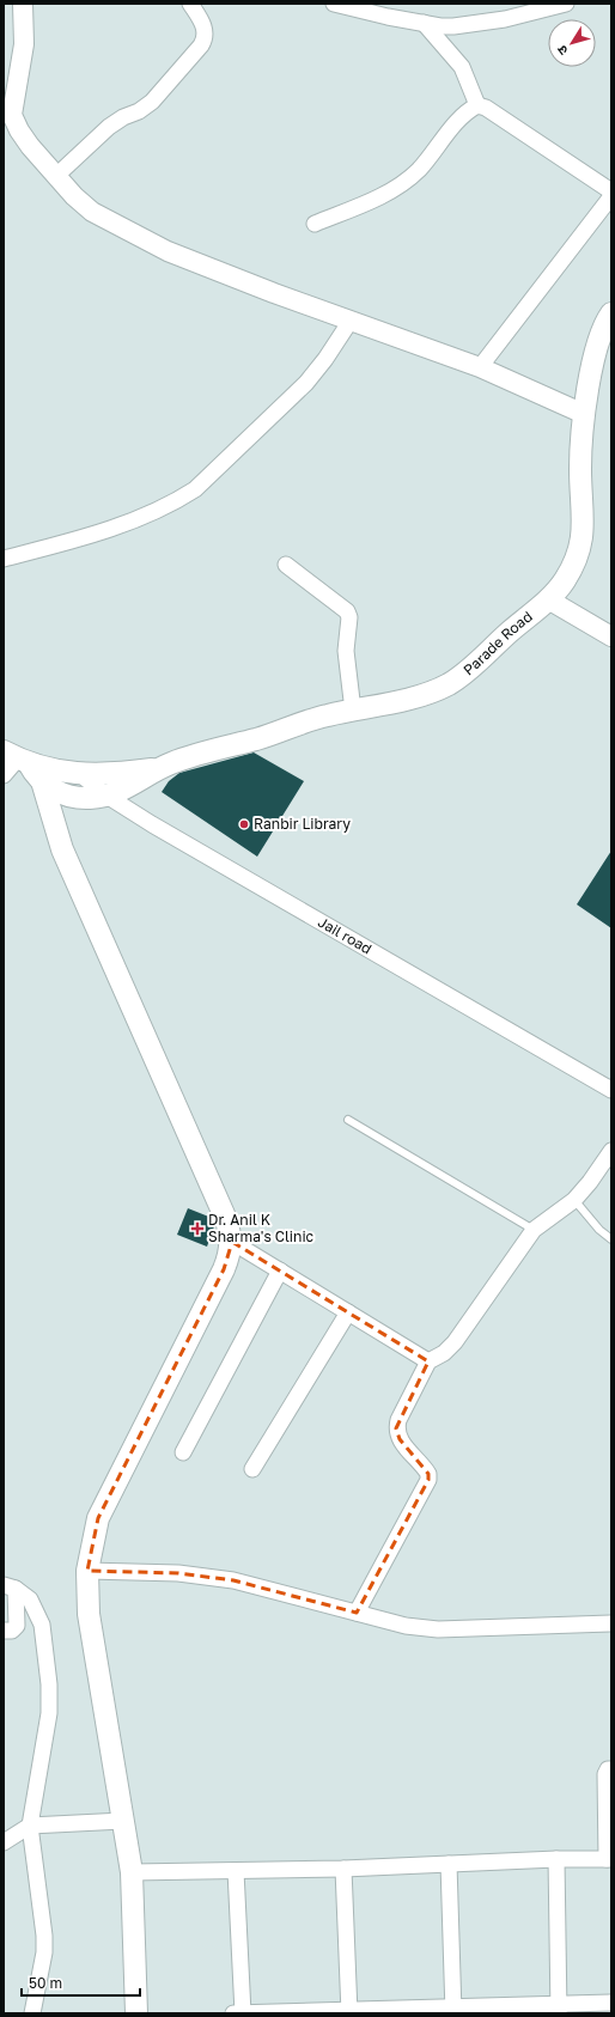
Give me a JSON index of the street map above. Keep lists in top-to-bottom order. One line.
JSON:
{"streets":{"main road":["Parade Road"],"street":["Jail road"]},"places":{"other":["Ranbir Library"],"health":["Dr. Anil K Sharma's Clinic"]},"scale_bar":"50 m","north":"bottom left"}
